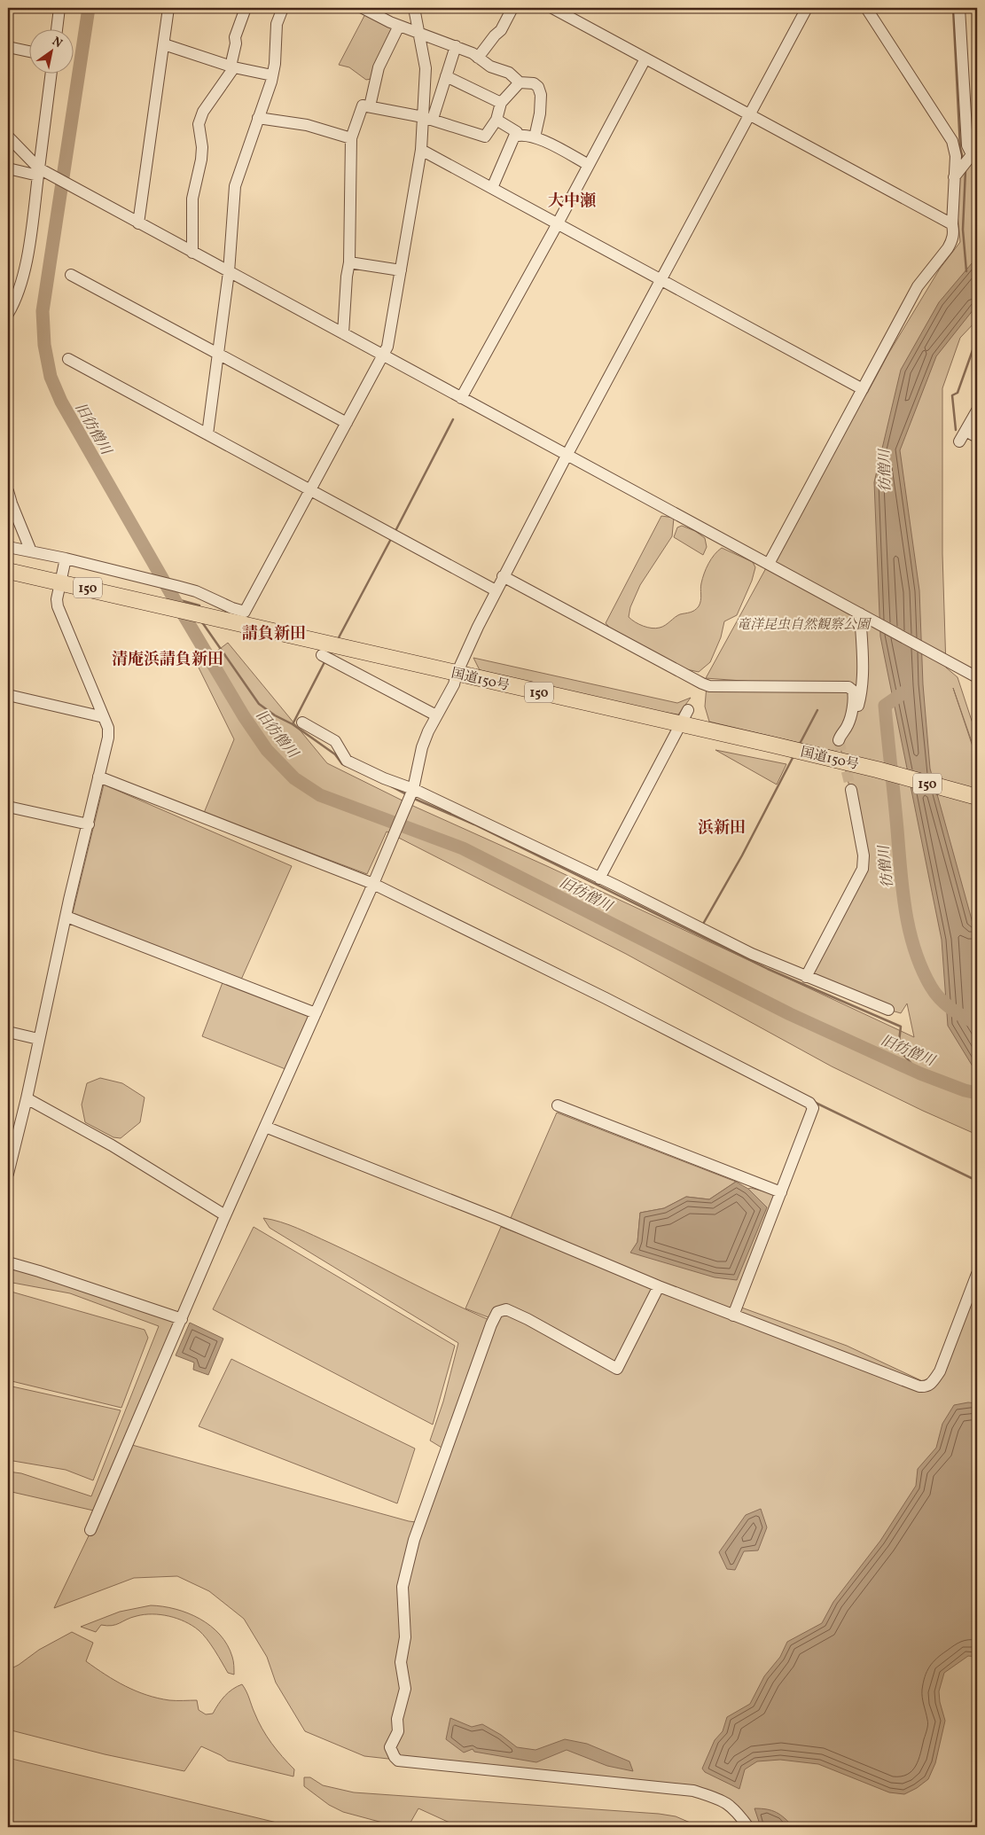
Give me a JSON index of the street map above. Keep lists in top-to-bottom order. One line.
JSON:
{"streets":{"highway":["150","国道150号"]},"districts":["大中瀬","請負新田","清庵浜請負新田","浜新田"],"water":["旧彷僧川","彷僧川"],"parks":["竜洋昆虫自然観察公園"],"north":"top right"}
